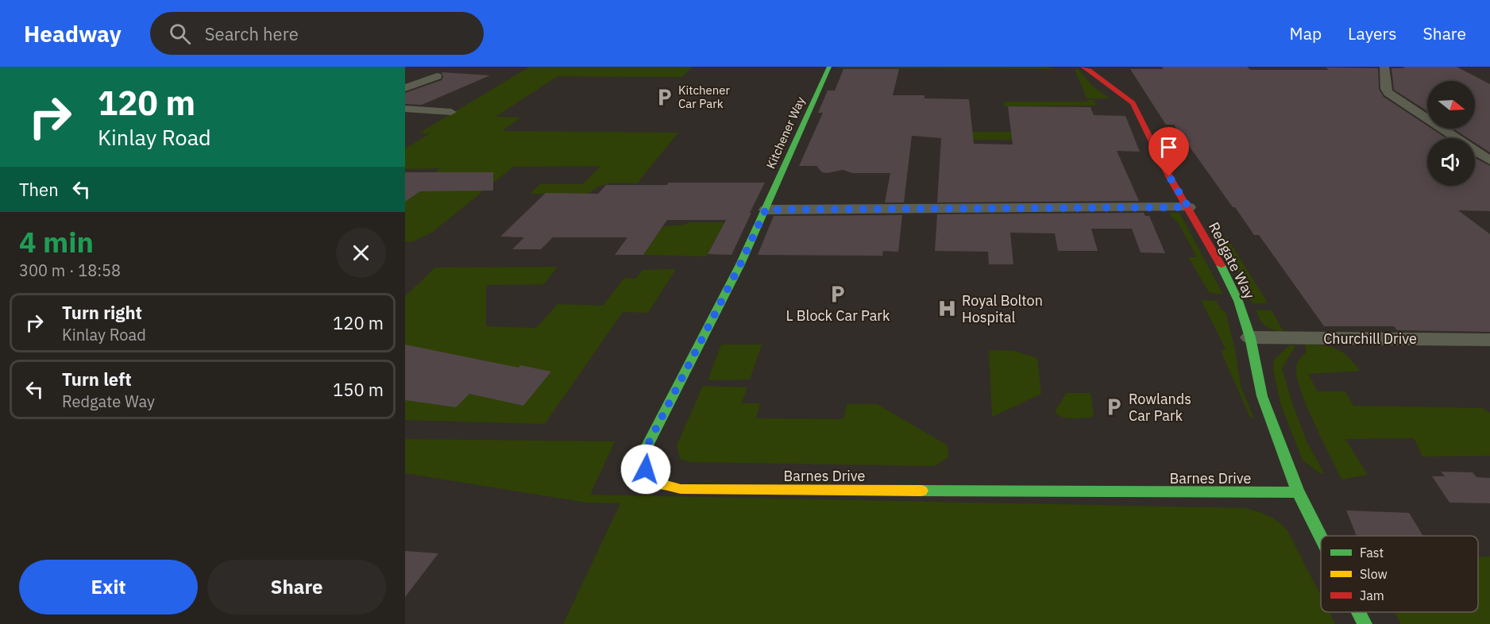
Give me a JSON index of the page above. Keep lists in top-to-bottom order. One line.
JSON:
{"streets":{"street":["Kitchener Way","Redgate Way","Churchill Drive","Barnes Drive"]},"crossings":[["Kitchener Way","Barnes Drive"],["Redgate Way","Churchill Drive"],["Redgate Way","Barnes Drive"]],"places":{"parking":["Kitchener Car Park","L Block Car Park","Rowlands Car Park"],"hospital":["Royal Bolton Hospital"]},"legend":["Fast","Slow","Jam"],"north":"right","page":{"header":"Headway","search":"Search here","nav":["Map","Layers","Share"],"turn":["120 m","Kinlay Road"],"then":"Then","heading":["4 min","300 m · 18:58"],"list":[{"name":"Turn right","note":"Kinlay Road","value":"120 m"},{"name":"Turn left","note":"Redgate Way","value":"150 m"}],"buttons":["Exit","Share"]}}
